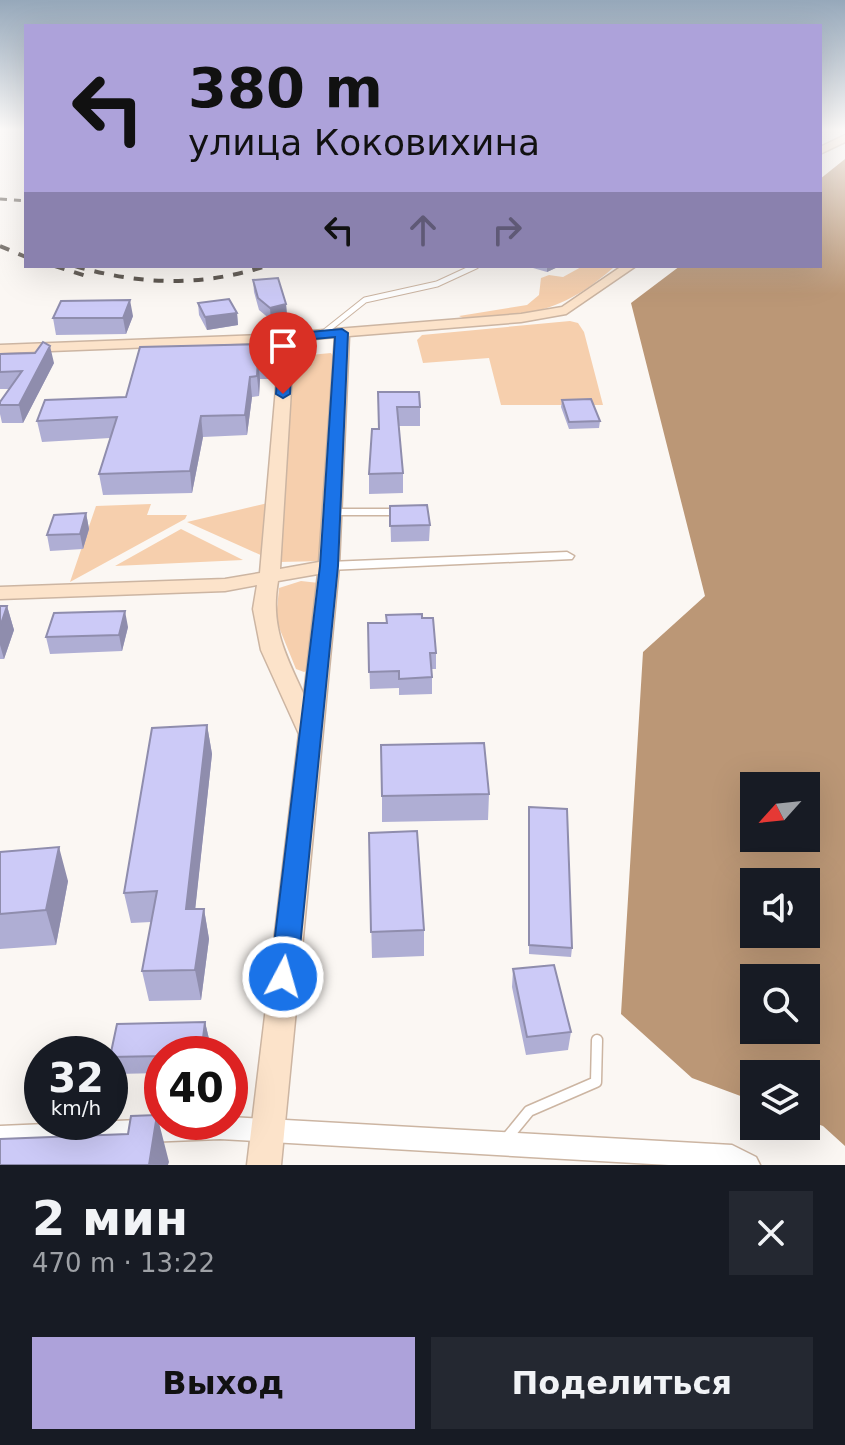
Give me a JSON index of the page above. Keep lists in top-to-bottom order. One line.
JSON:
{"north":"bottom left","page":{"turn":["380 m","улица Коковихина"],"speed":"32 km/h","limit":"40","heading":["2 мин","470 m · 13:22"],"buttons":["Выход","Поделиться"]}}
